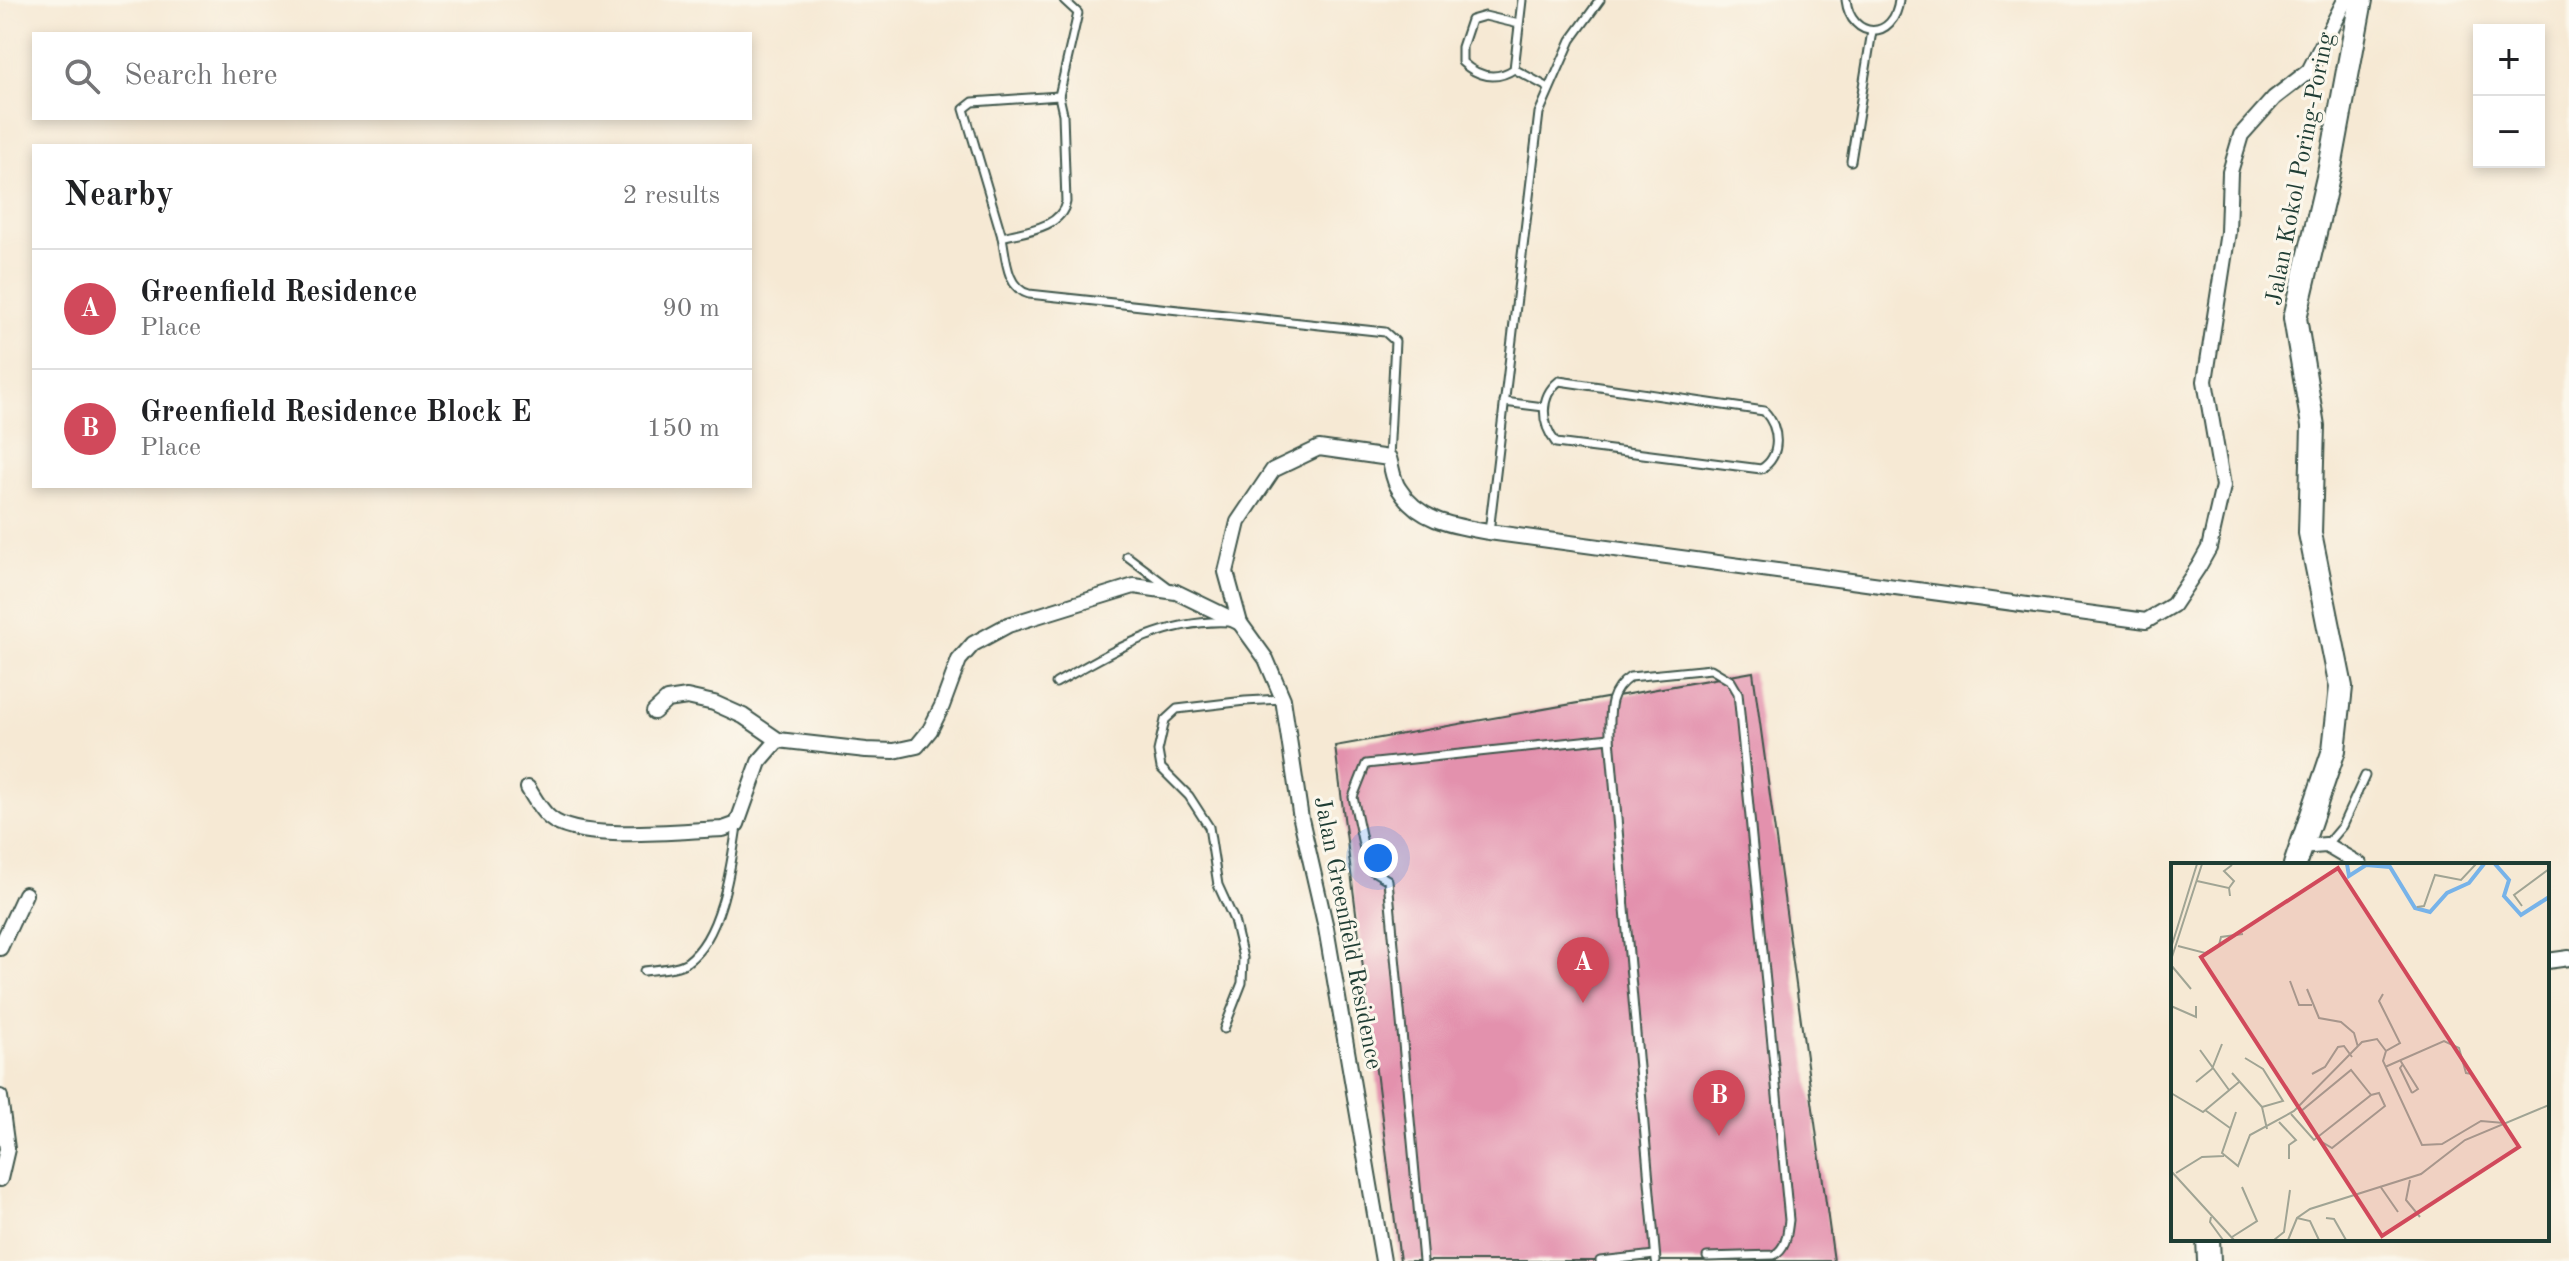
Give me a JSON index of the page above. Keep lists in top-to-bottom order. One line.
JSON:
{"streets":{"main road":["Jalan Kokol Poring-Poring"],"street":["Jalan Greenfield Residence"]},"page":{"map_buttons":["+","−"],"search":"Search here","heading":["Nearby","2 results"],"list":[{"mark":"A","name":"Greenfield Residence","note":"Place","value":"90 m"},{"mark":"B","name":"Greenfield Residence Block E","note":"Place","value":"150 m"}],"pins":["A","B"]}}
